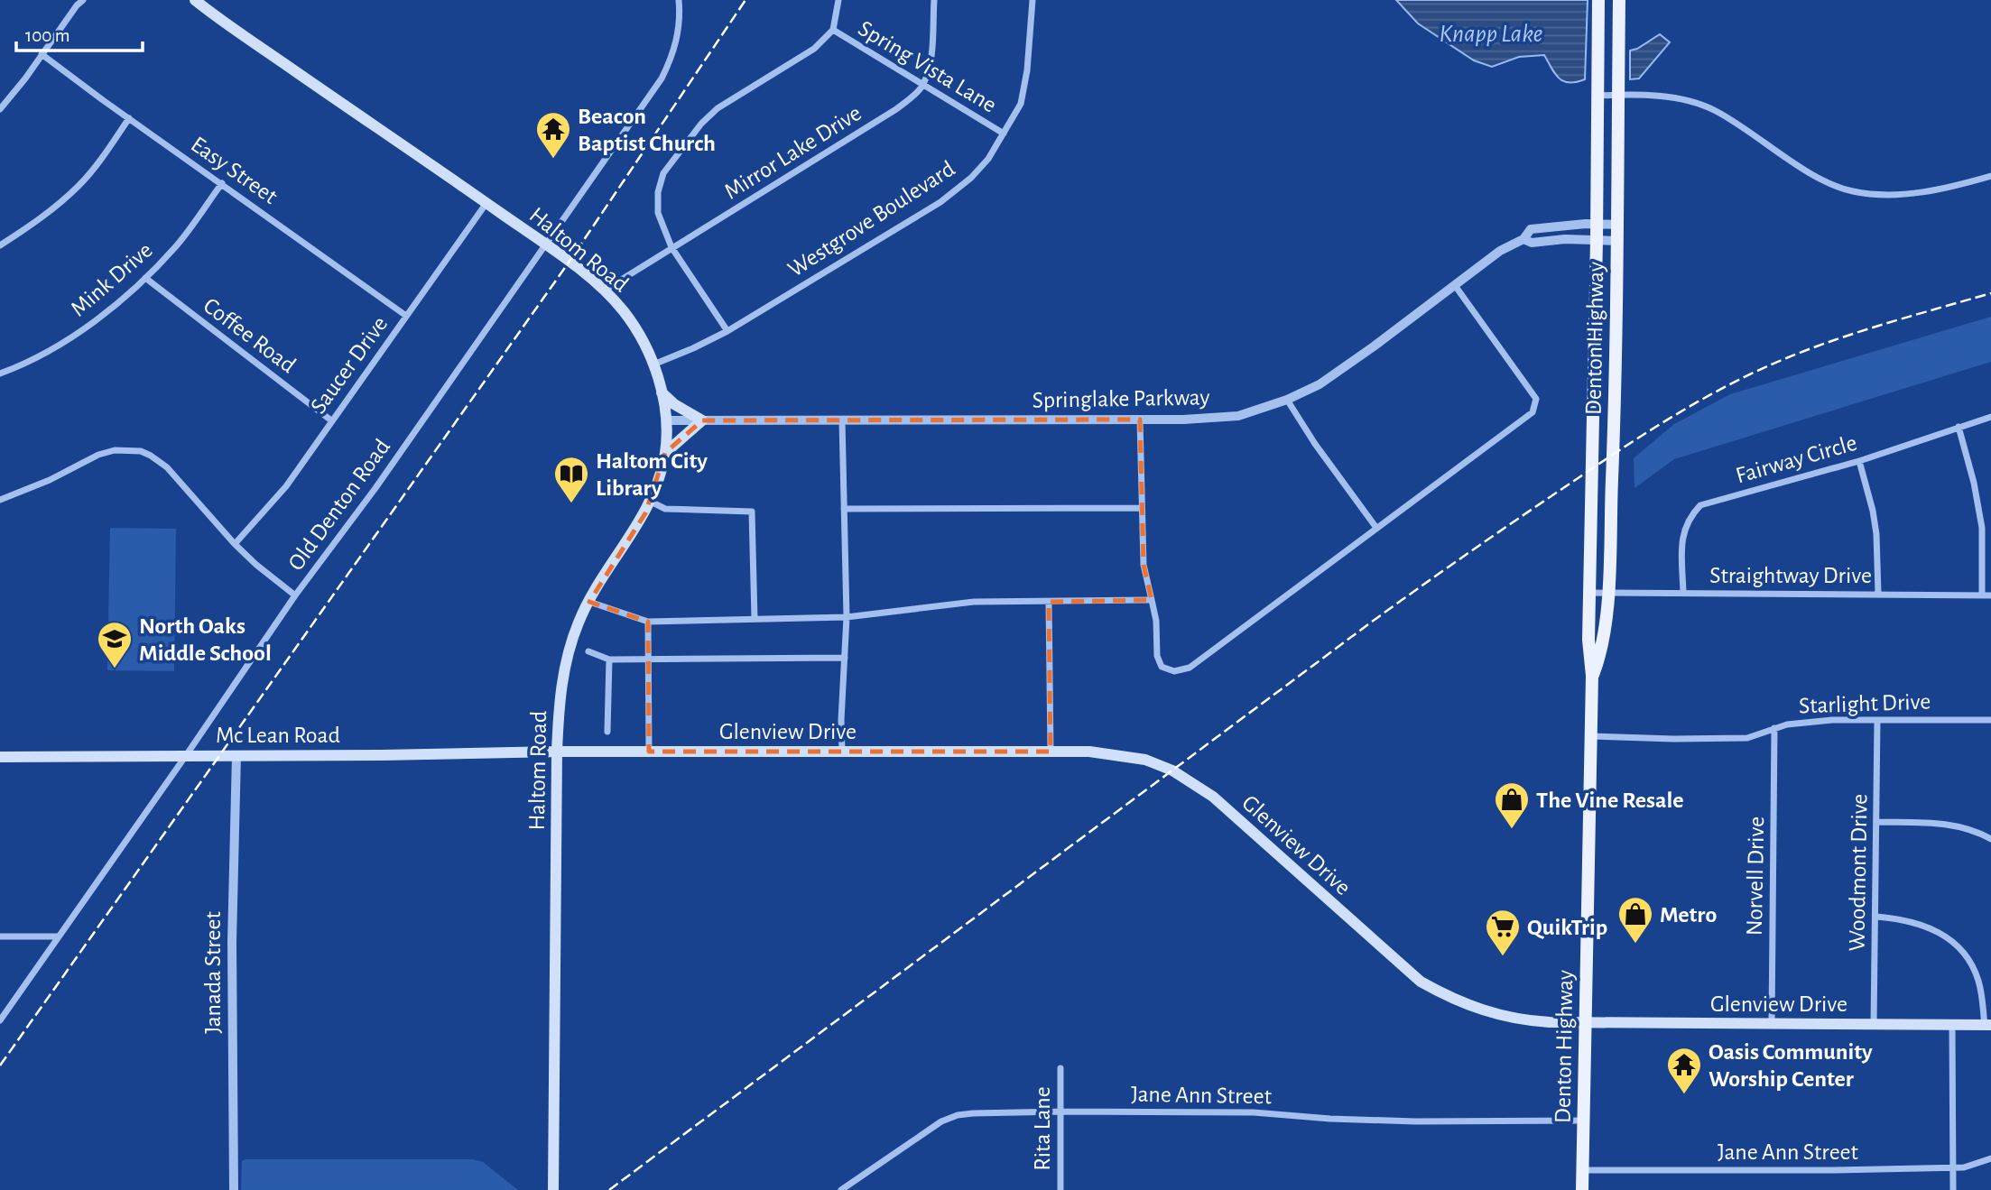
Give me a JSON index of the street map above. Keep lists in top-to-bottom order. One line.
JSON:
{"streets":{"main road":["Haltom Road","Denton Highway","Glenview Drive","Mc Lean Road"],"street":["Spring Vista Lane","Mirror Lake Drive","Easy Street","Westgrove Boulevard","Mink Drive","Coffee Road","Saucer Drive","Springlake Parkway","Fairway Circle","Old Denton Road","Straightway Drive","Starlight Drive","Woodmont Drive","Norvell Drive","Janada Street","Jane Ann Street","Rita Lane"]},"crossings":[["Spring Vista Lane","Mirror Lake Drive"],["Spring Vista Lane","Westgrove Boulevard"],["Mirror Lake Drive","Haltom Road"],["Easy Street","Mink Drive"],["Easy Street","Saucer Drive"],["Westgrove Boulevard","Haltom Road"],["Haltom Road","Saucer Drive"],["Haltom Road","Springlake Parkway"],["Haltom Road","Old Denton Road"],["Haltom Road","Glenview Drive"],["Haltom Road","Mc Lean Road"],["Mink Drive","Coffee Road"],["Coffee Road","Saucer Drive"],["Denton Highway","Springlake Parkway"],["Denton Highway","Straightway Drive"],["Denton Highway","Starlight Drive"],["Denton Highway","Glenview Drive"],["Denton Highway","Jane Ann Street"],["Fairway Circle","Straightway Drive"],["Old Denton Road","Mc Lean Road"],["Starlight Drive","Woodmont Drive"],["Starlight Drive","Norvell Drive"],["Glenview Drive","Mc Lean Road"],["Glenview Drive","Woodmont Drive"],["Glenview Drive","Norvell Drive"],["Mc Lean Road","Janada Street"],["Jane Ann Street","Rita Lane"]],"water":["Knapp Lake"],"places":{"temple":["Beacon Baptist Church","Oasis Community Worship Center"],"library":["Haltom City Library"],"school or university":["North Oaks Middle School"],"shop":["The Vine Resale","Metro"],"supermarket":["QuikTrip"]},"scale_bar":"100 m"}
